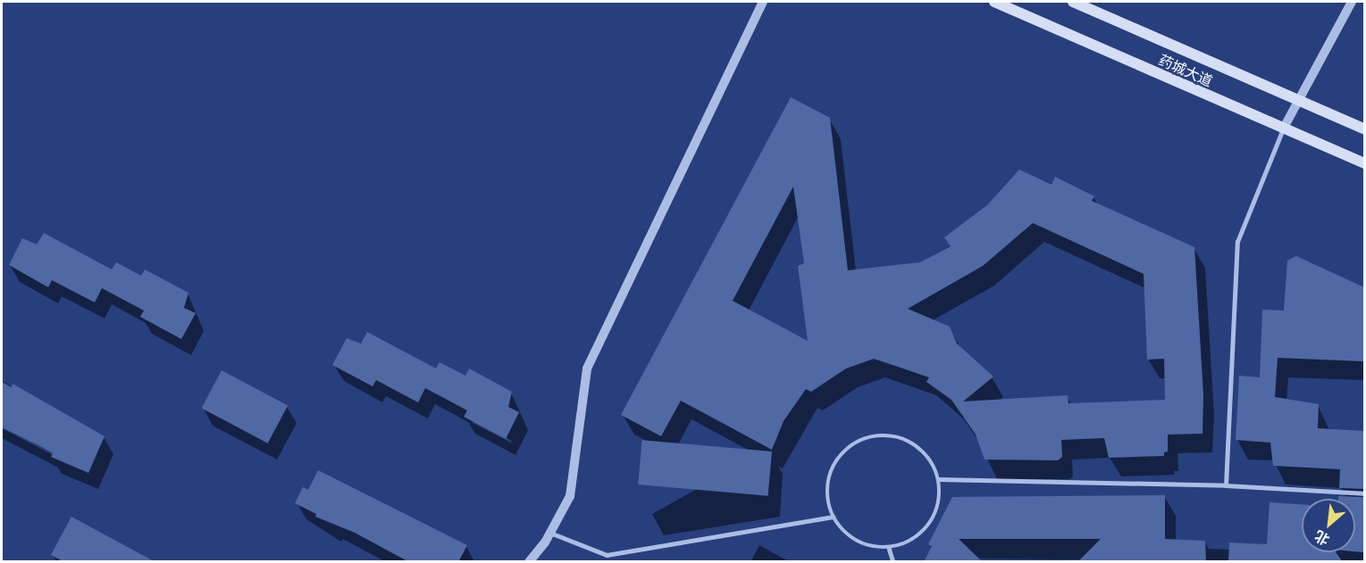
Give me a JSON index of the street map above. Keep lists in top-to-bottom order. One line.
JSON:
{"streets":{"main road":["药城大道"]},"north":"bottom left"}
